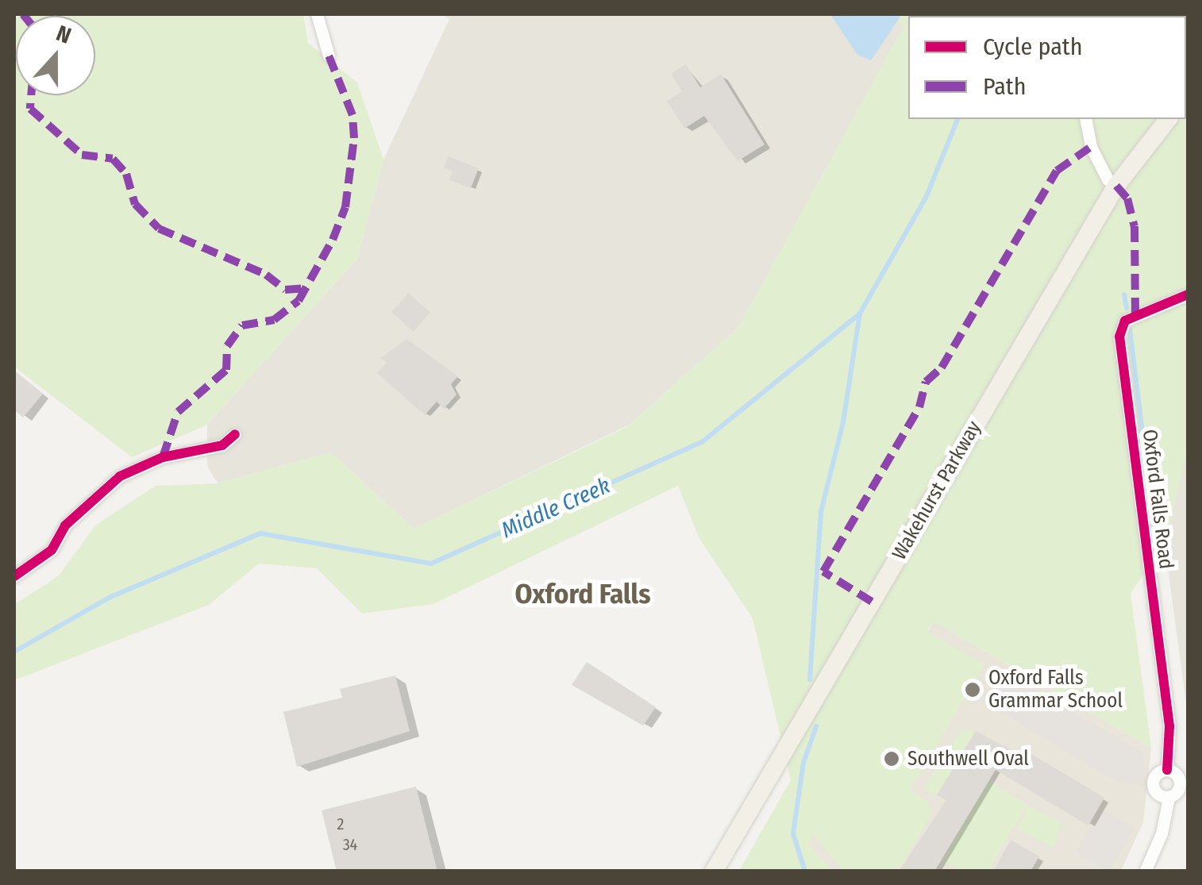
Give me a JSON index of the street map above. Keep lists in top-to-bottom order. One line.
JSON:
{"streets":{"main road":["Wakehurst Parkway"],"street":["Oxford Falls Road"]},"districts":["Oxford Falls"],"water":["Middle Creek"],"places":["Oxford Falls Grammar School","Southwell Oval"],"house_numbers":["2","34"],"legend":["Cycle path","Path"],"north":"top"}
